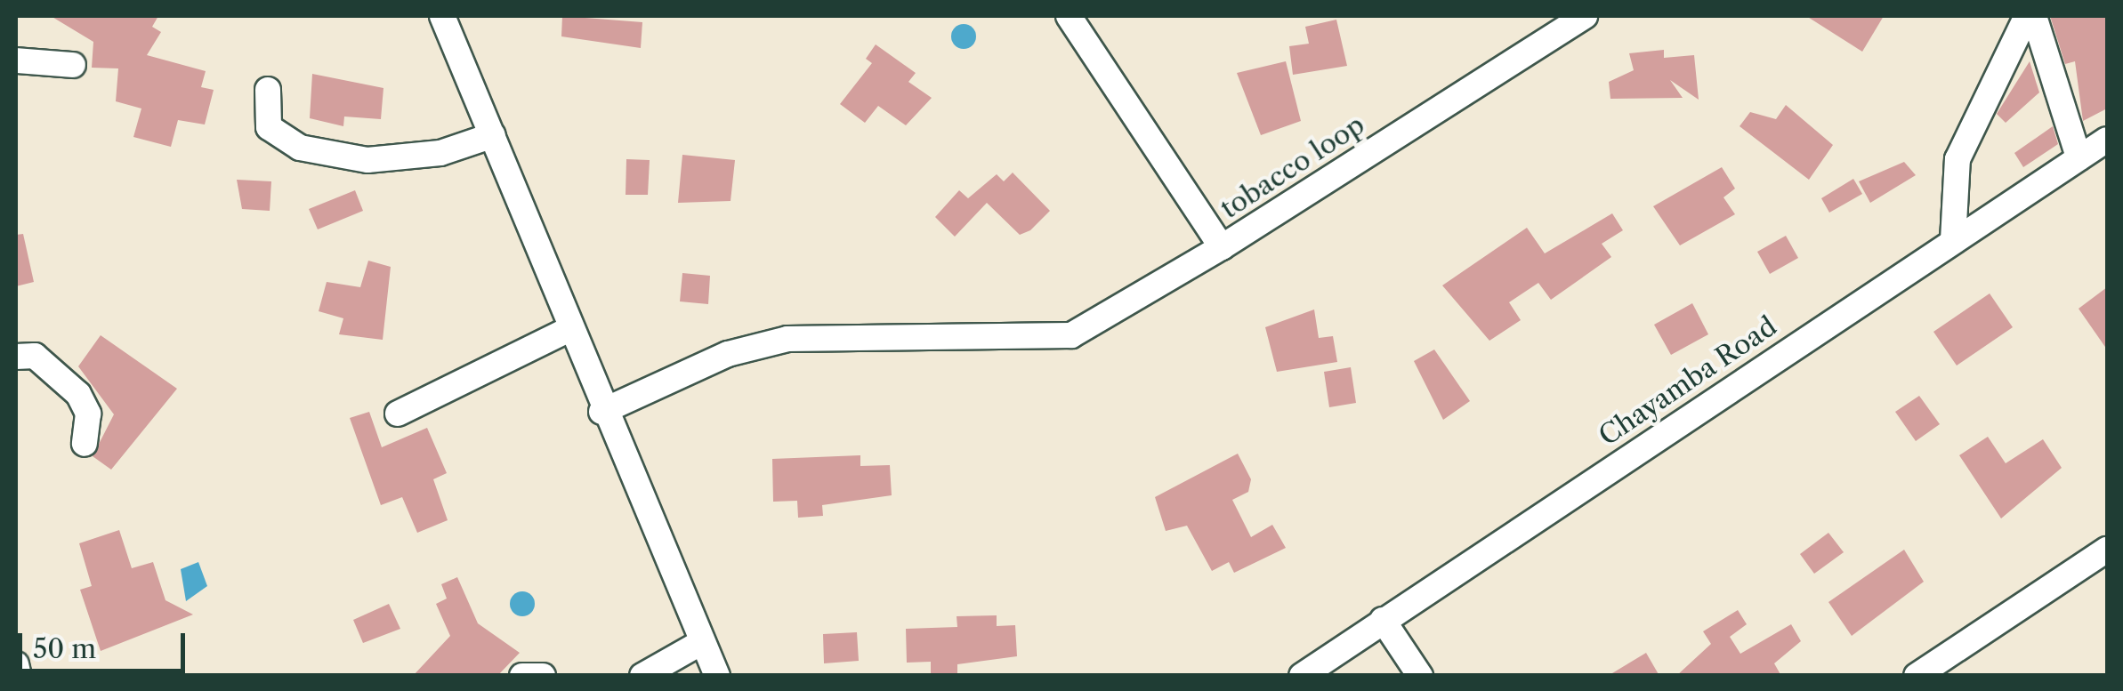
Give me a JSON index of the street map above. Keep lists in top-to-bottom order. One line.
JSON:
{"streets":{"street":["tobacco loop","Chayamba Road"]},"scale_bar":"50 m"}
